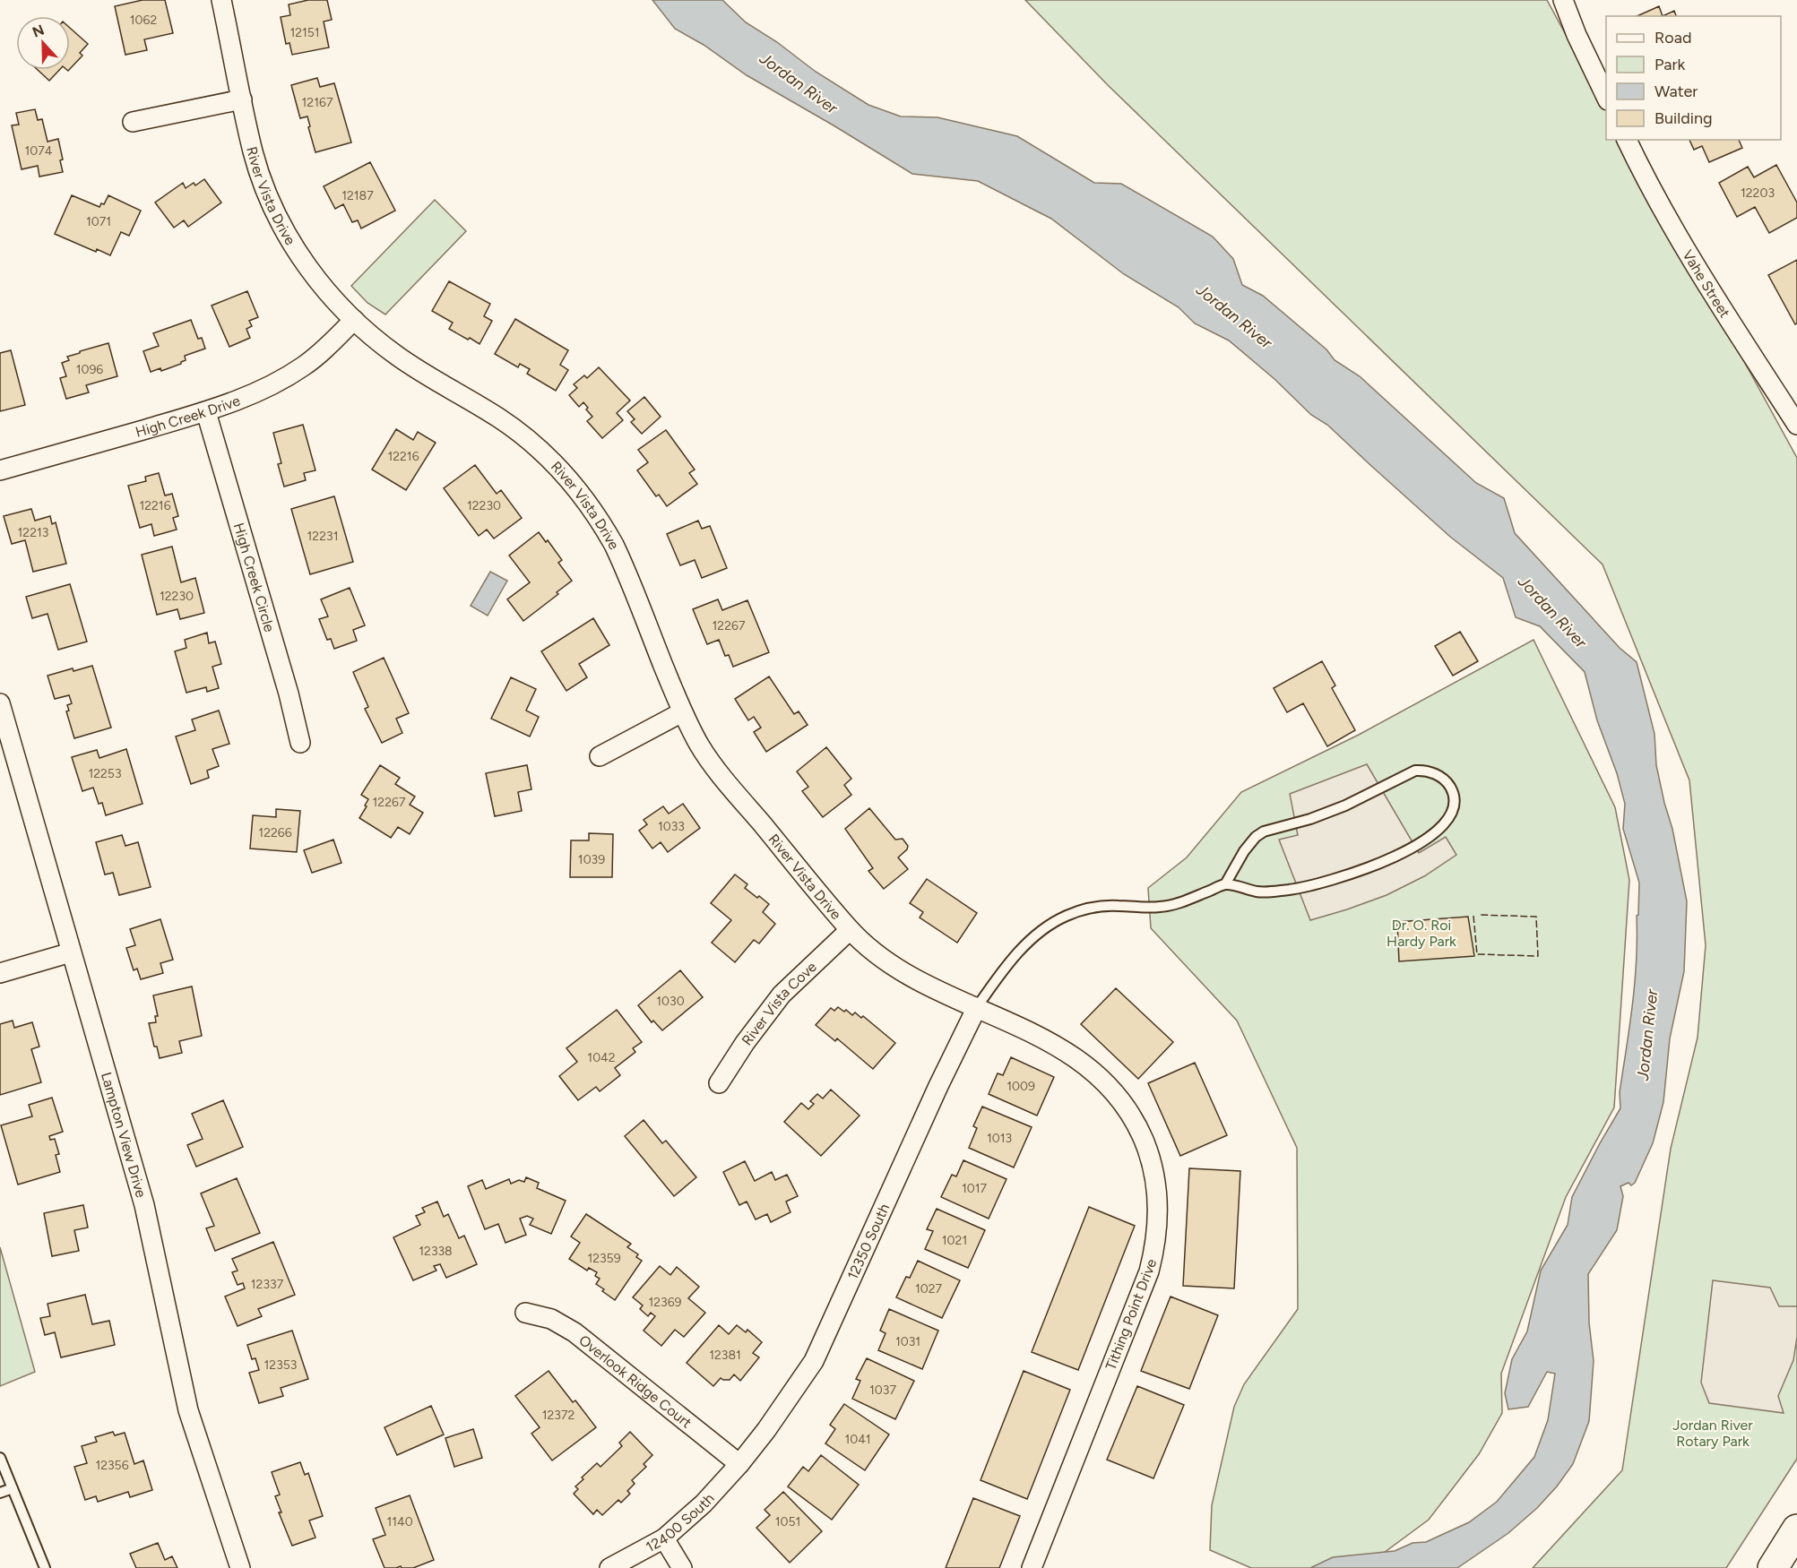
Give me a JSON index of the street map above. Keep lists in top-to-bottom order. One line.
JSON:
{"streets":{"street":["River Vista Drive","Vahe Street","High Creek Drive","High Creek Circle","River Vista Cove","Lampton View Drive","12350 South","Tithing Point Drive","Overlook Ridge Court","12400 South"]},"crossings":[["River Vista Drive","High Creek Drive"],["River Vista Drive","River Vista Cove"],["River Vista Drive","12350 South"],["River Vista Drive","Tithing Point Drive"],["High Creek Drive","High Creek Circle"],["12350 South","Tithing Point Drive"],["12350 South","Overlook Ridge Court"],["12350 South","12400 South"],["Overlook Ridge Court","12400 South"]],"water":["Jordan River"],"parks":["Dr. O. Roi Hardy Park","Jordan River Rotary Park"],"house_numbers":["1062","12151","12167","1074","12203","12187","1071","1096","12216","12216","12230","12213","12231","12230","12267","12253","12267","1033","12266","1039","1030","1042","1009","1013","1017","1021","12338","12359","12337","1027","12369","1031","12381","12353","1037","12372","1041","12356","1140","1051"],"legend":["Road","Park","Water","Building"],"north":"top"}
